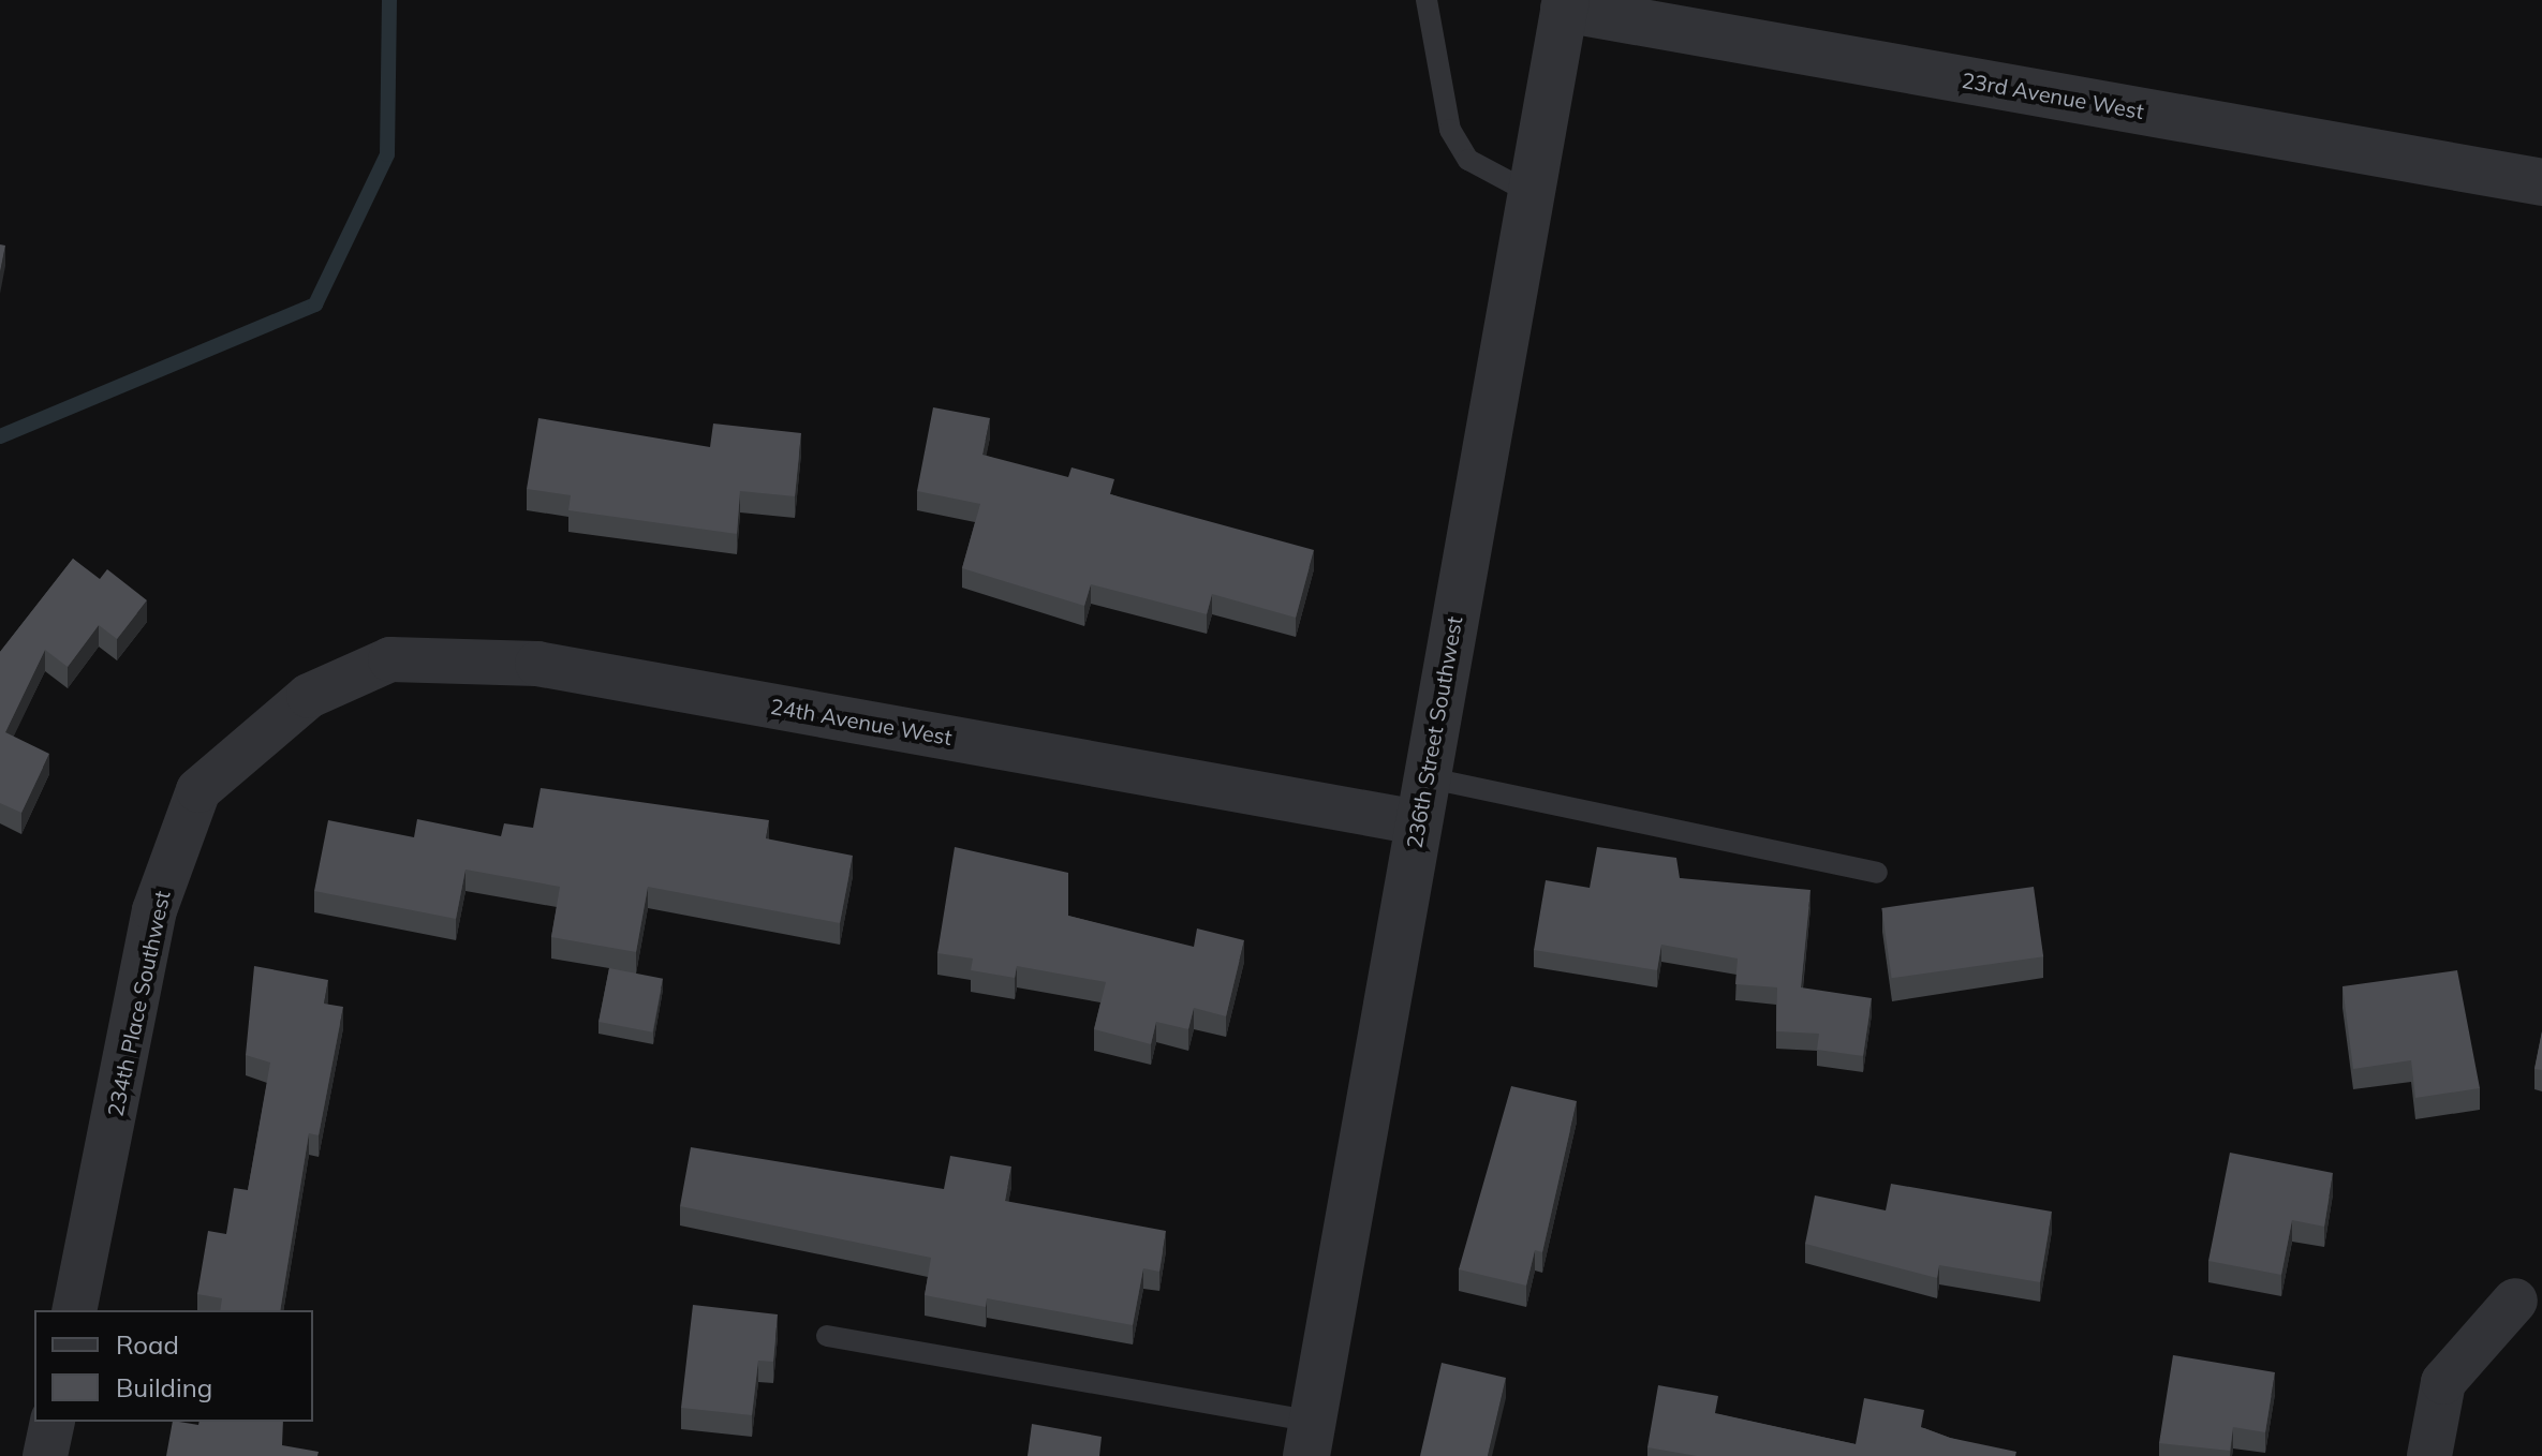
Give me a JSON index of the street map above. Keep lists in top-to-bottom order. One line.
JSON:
{"streets":{"street":["23rd Avenue West","24th Avenue West","236th Street Southwest","234th Place Southwest"]},"crossings":[["23rd Avenue West","236th Street Southwest"],["24th Avenue West","236th Street Southwest"],["24th Avenue West","234th Place Southwest"]],"legend":["Road","Building"]}
